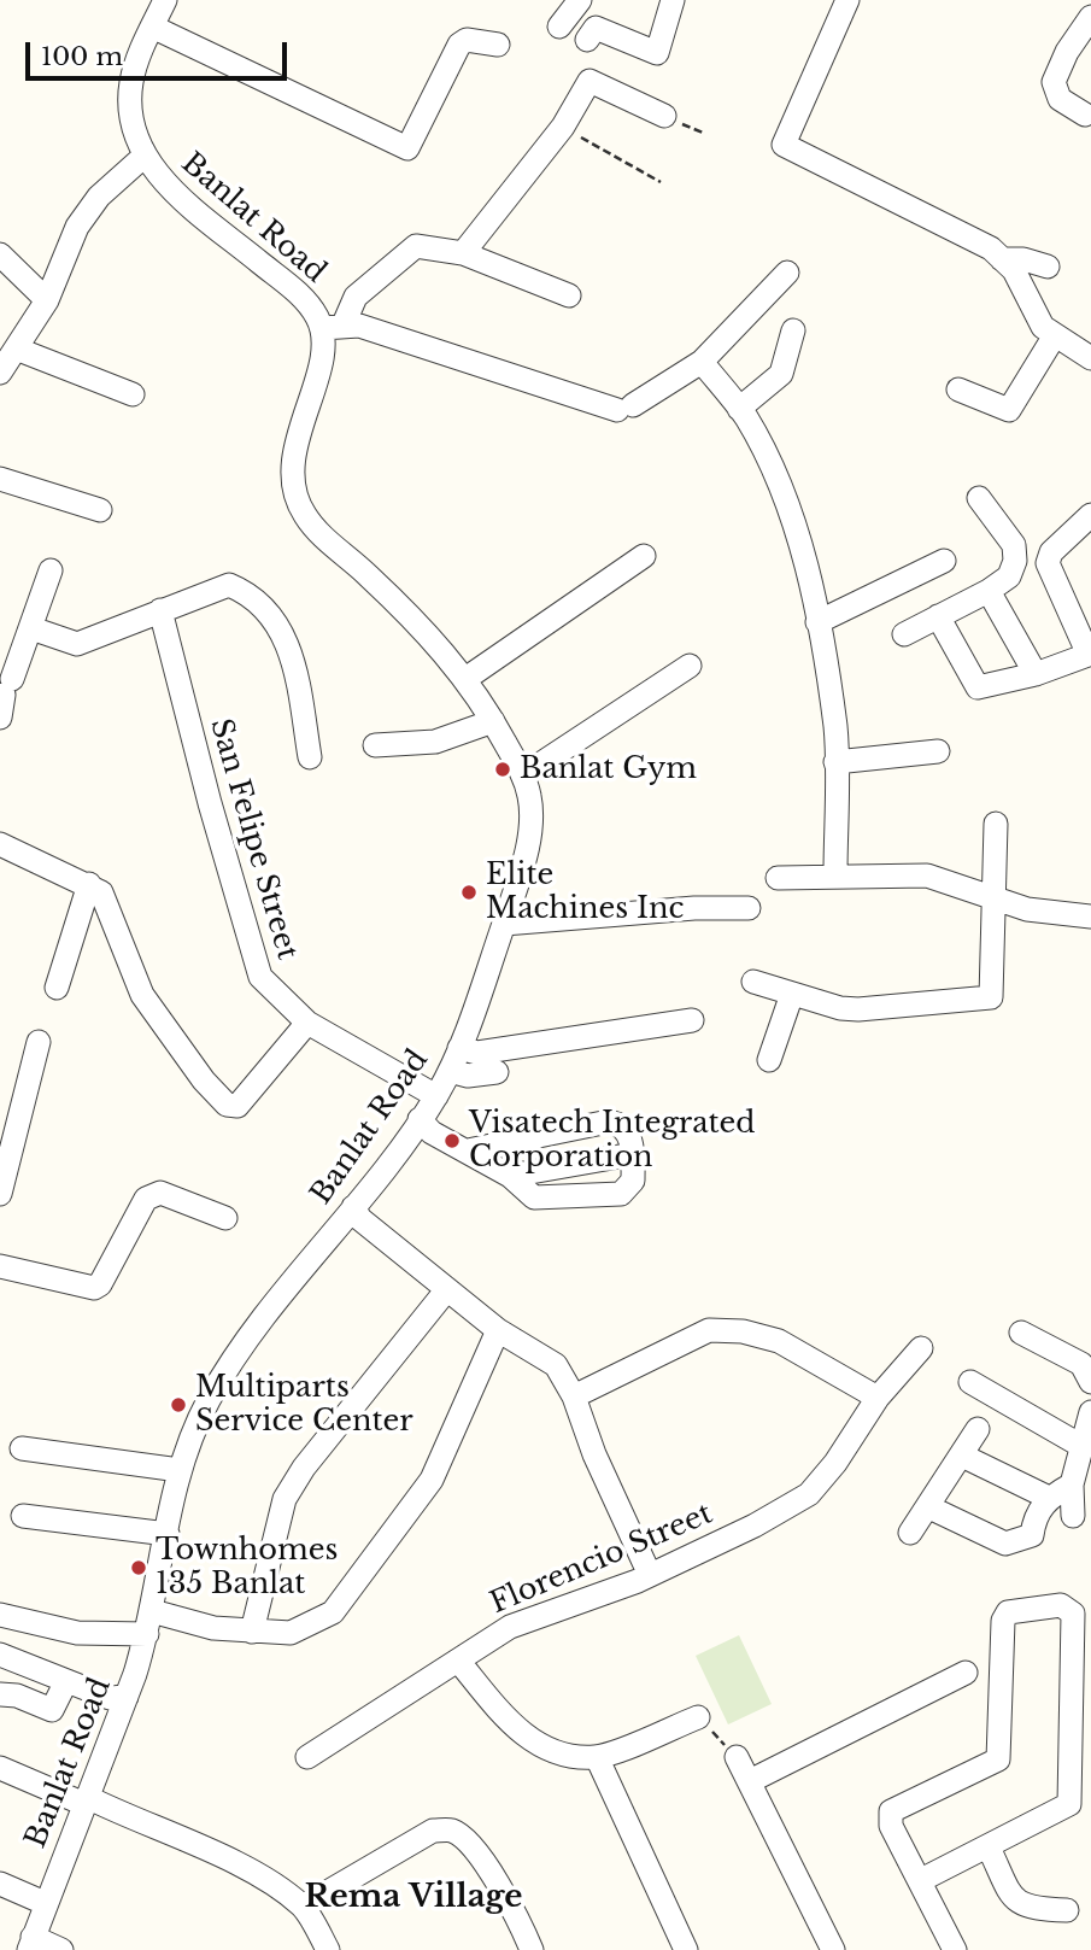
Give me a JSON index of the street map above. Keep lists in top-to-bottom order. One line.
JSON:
{"streets":{"street":["Banlat Road","San Felipe Street","Florencio Street"]},"crossings":[["Banlat Road","San Felipe Street"]],"districts":["Rema Village"],"places":["Banlat Gym","Elite Machines Inc","Visatech Integrated Corporation","Multiparts Service Center","Townhomes 135 Banlat"],"scale_bar":"100 m"}
